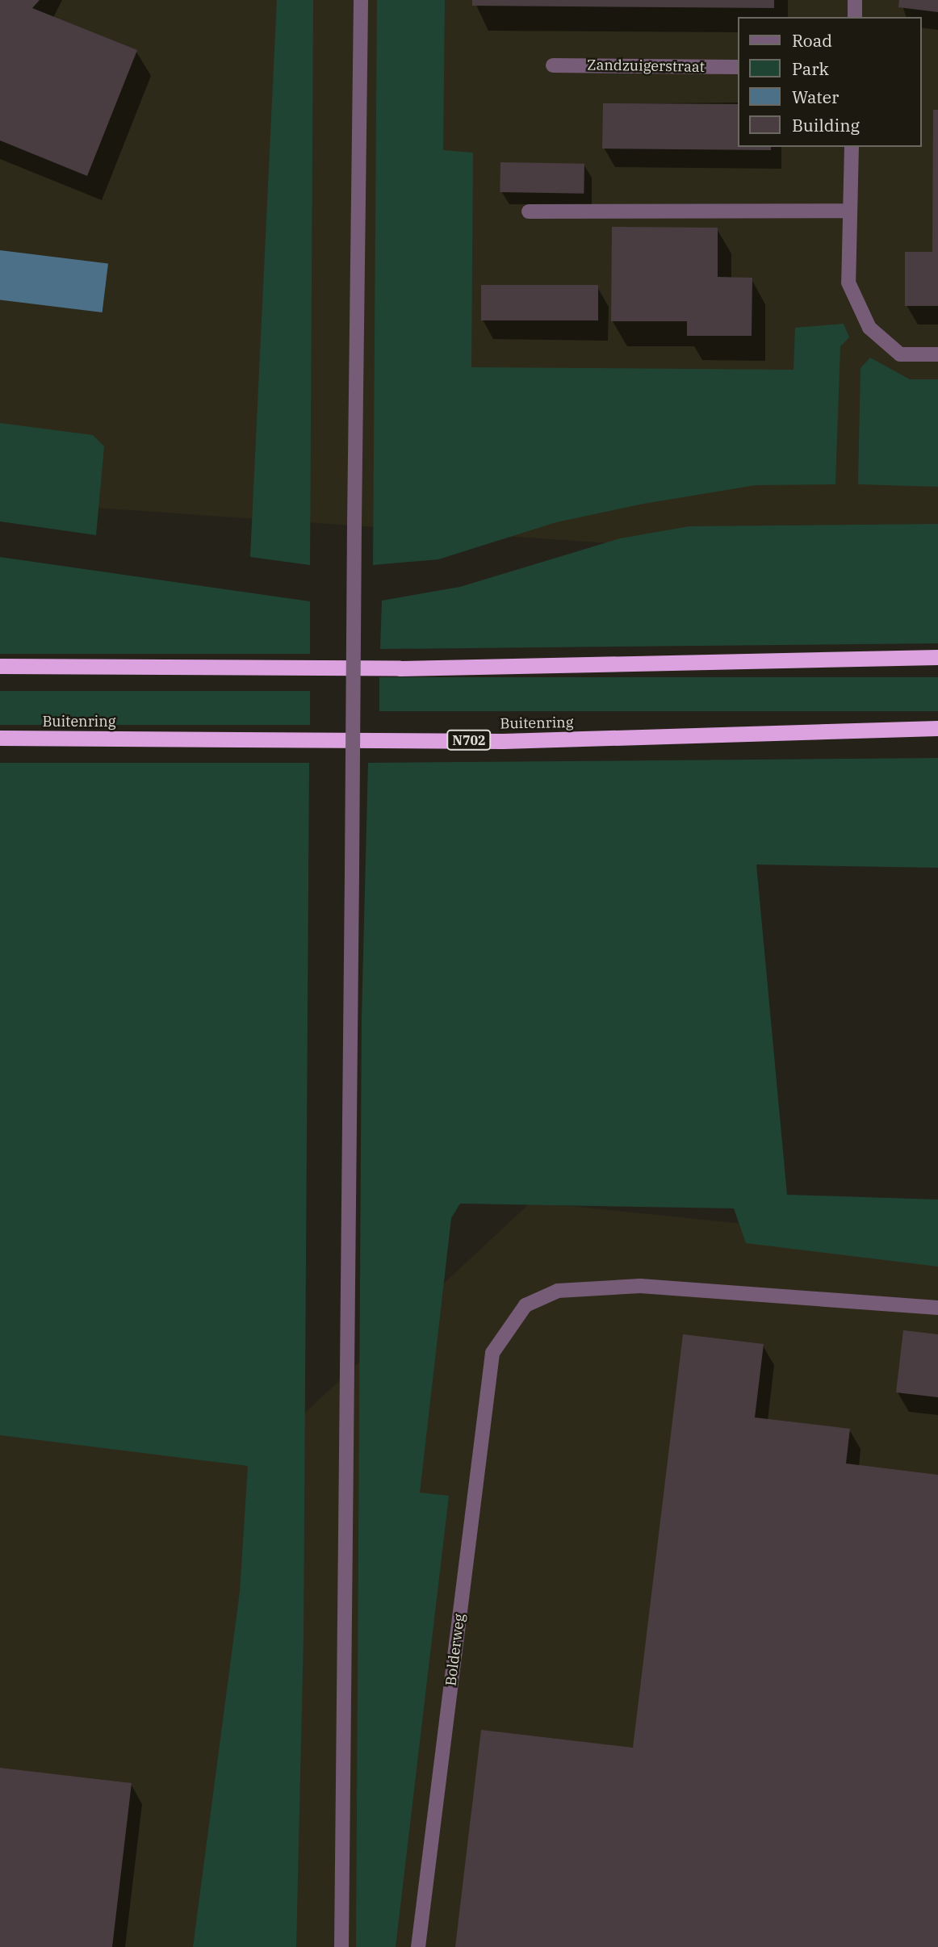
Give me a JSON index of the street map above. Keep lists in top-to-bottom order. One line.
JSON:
{"streets":{"highway":["Buitenring","N702"],"street":["Zandzuigerstraat","Bolderweg"]},"legend":["Road","Park","Water","Building"]}
